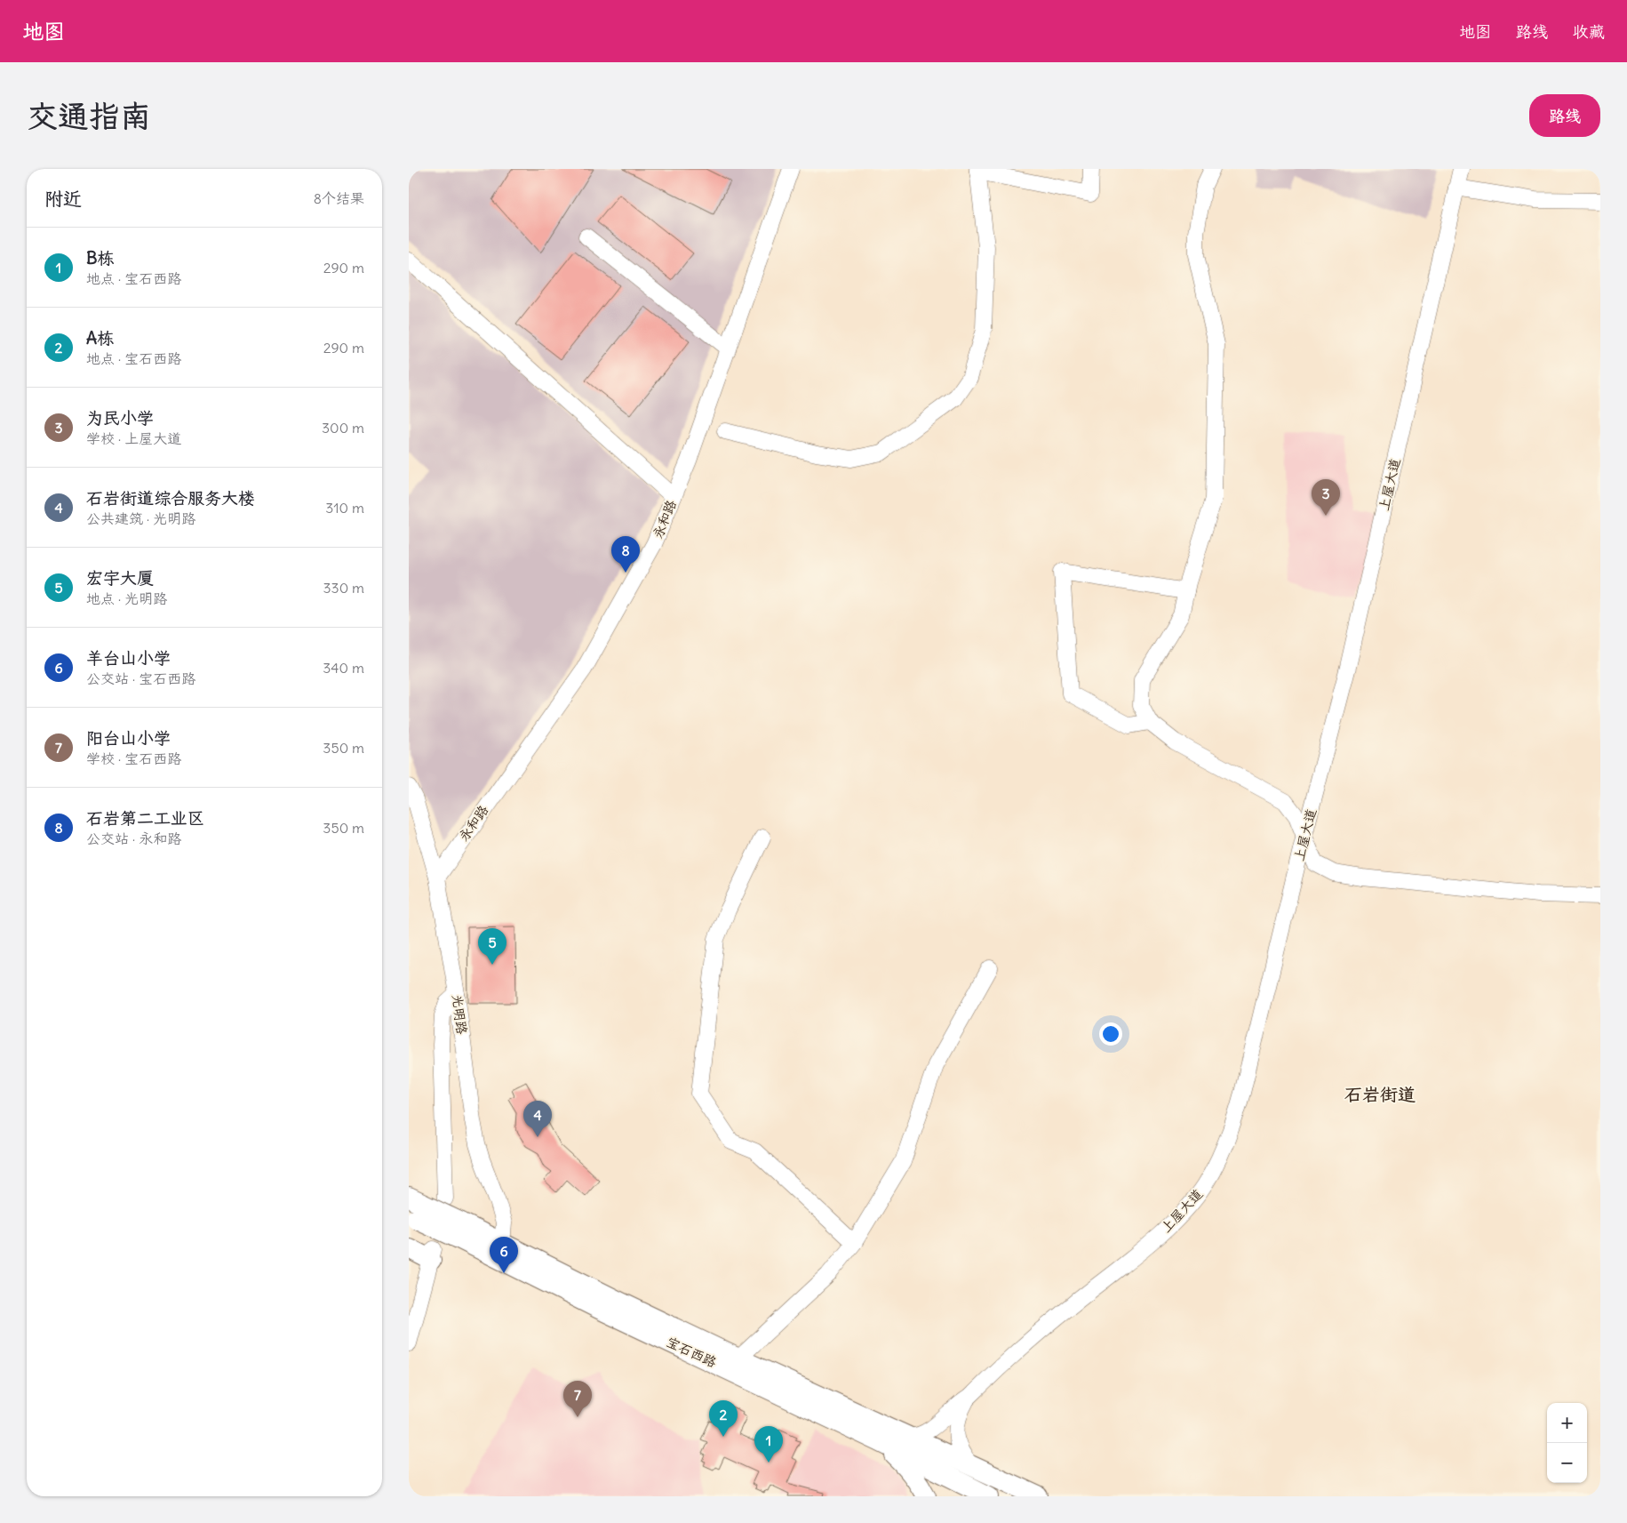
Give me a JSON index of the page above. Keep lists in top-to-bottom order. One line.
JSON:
{"streets":{"main road":["宝石西路"],"street":["上屋大道","永和路","光明路"]},"crossings":[["上屋大道","宝石西路"],["永和路","光明路"],["光明路","宝石西路"]],"districts":["石岩街道"],"page":{"header":"地图","nav":["地图","路线","收藏"],"buttons":"路线","title":"交通指南","heading":["附近","8个结果"],"list":[{"mark":"1","name":"B栋","note":"地点 · 宝石西路","value":"290 m"},{"mark":"2","name":"A栋","note":"地点 · 宝石西路","value":"290 m"},{"mark":"3","name":"为民小学","note":"学校 · 上屋大道","value":"300 m"},{"mark":"4","name":"石岩街道综合服务大楼","note":"公共建筑 · 光明路","value":"310 m"},{"mark":"5","name":"宏宇大厦","note":"地点 · 光明路","value":"330 m"},{"mark":"6","name":"羊台山小学","note":"公交站 · 宝石西路","value":"340 m"},{"mark":"7","name":"阳台山小学","note":"学校 · 宝石西路","value":"350 m"},{"mark":"8","name":"石岩第二工业区","note":"公交站 · 永和路","value":"350 m"}],"pins":["3","8","5","4","6","7","2","1"],"map_buttons":["+","−"]}}
